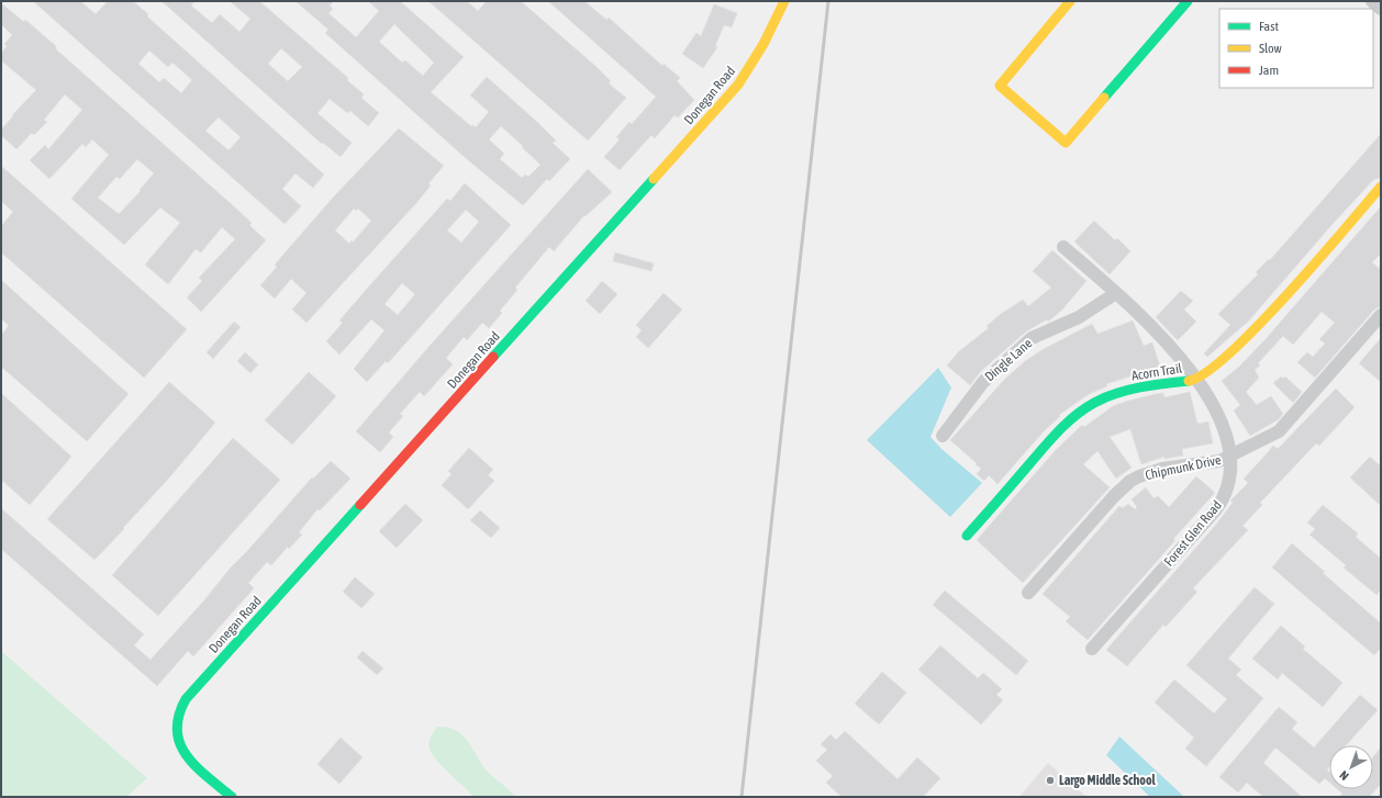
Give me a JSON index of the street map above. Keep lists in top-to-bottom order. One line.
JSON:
{"streets":{"street":["Donegan Road","Dingle Lane","Acorn Trail","Chipmunk Drive","Forest Glen Road"]},"crossings":[["Dingle Lane","Forest Glen Road"],["Acorn Trail","Forest Glen Road"],["Chipmunk Drive","Forest Glen Road"]],"places":["Largo Middle School"],"legend":["Fast","Slow","Jam"],"north":"bottom left"}
